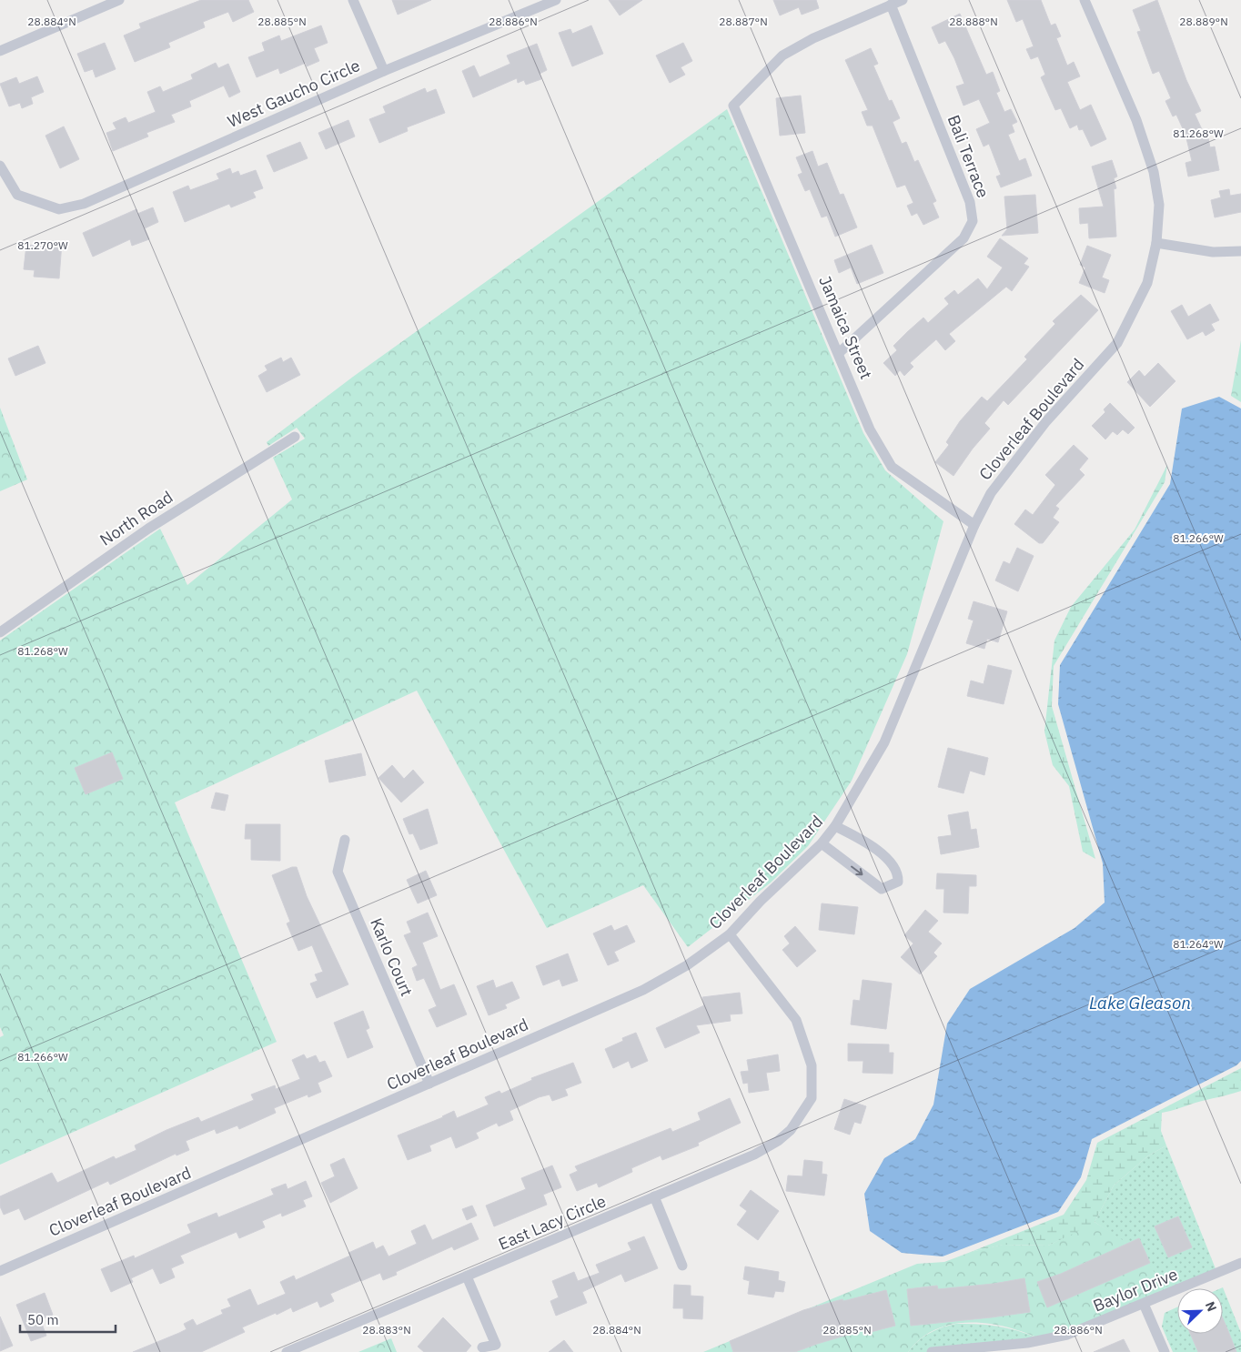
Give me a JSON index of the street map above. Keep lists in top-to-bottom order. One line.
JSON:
{"streets":{"street":["West Gaucho Circle","Bali Terrace","Jamaica Street","Cloverleaf Boulevard","North Road","Karlo Court","East Lacy Circle","Baylor Drive"]},"crossings":[["Bali Terrace","Jamaica Street"],["Jamaica Street","Cloverleaf Boulevard"],["Cloverleaf Boulevard","Karlo Court"],["Cloverleaf Boulevard","East Lacy Circle"]],"water":["Lake Gleason"],"scale_bar":"50 m","north":"top right","coordinates":["28.884°N","28.885°N","28.886°N","28.887°N","28.888°N","28.889°N","81.268°W","81.270°W","81.266°W","81.264°W","28.883°N"]}
